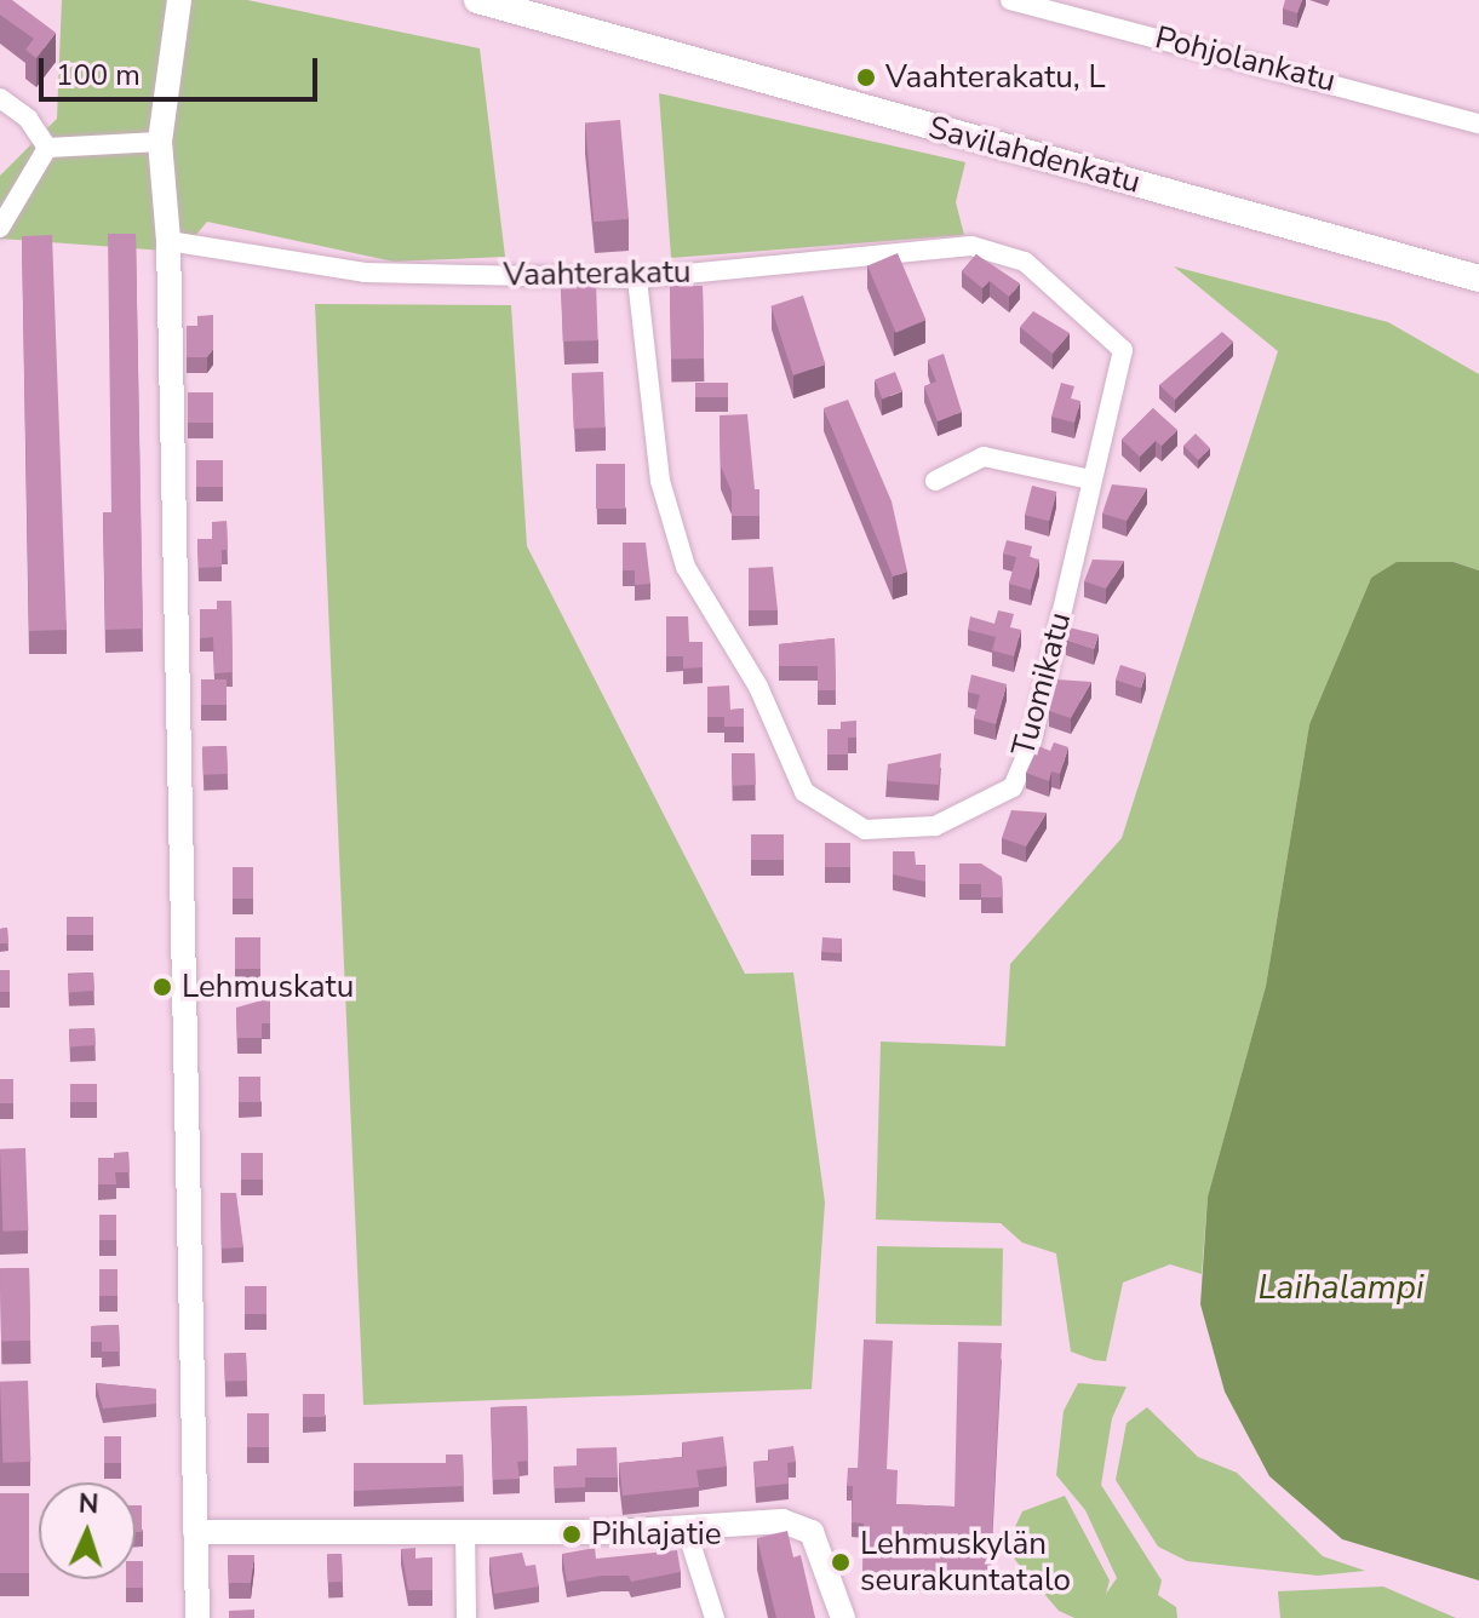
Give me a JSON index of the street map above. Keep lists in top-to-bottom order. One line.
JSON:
{"streets":{"main road":["Savilahdenkatu"],"street":["Pohjolankatu","Vaahterakatu","Tuomikatu"]},"crossings":[["Vaahterakatu","Tuomikatu"]],"water":["Laihalampi"],"places":["Vaahterakatu, L","Lehmuskatu","Pihlajatie","Lehmuskylän seurakuntatalo"],"scale_bar":"100 m","north":"top"}
